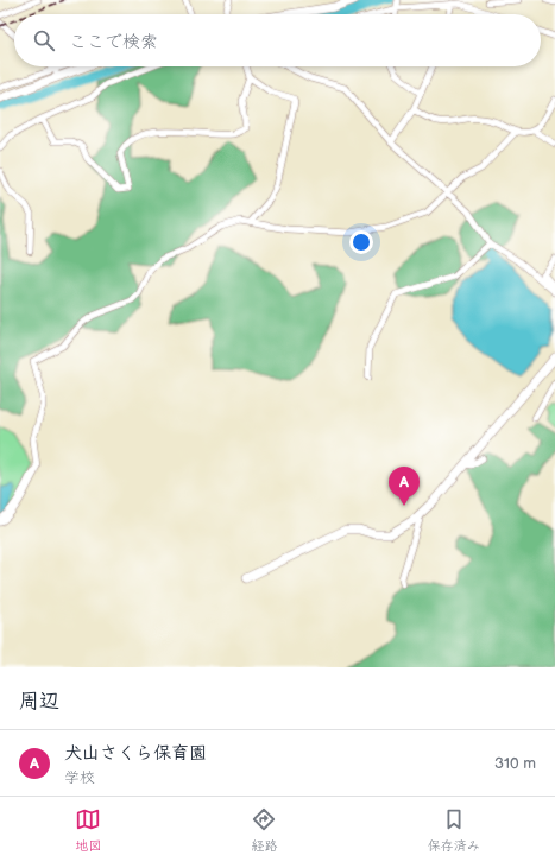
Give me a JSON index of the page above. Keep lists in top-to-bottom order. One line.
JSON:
{"page":{"search":"ここで検索","pins":"A","heading":"周辺","list":[{"mark":"A","name":"犬山さくら保育園","note":"学校","value":"310 m"}],"nav":["地図","経路","保存済み"]}}
